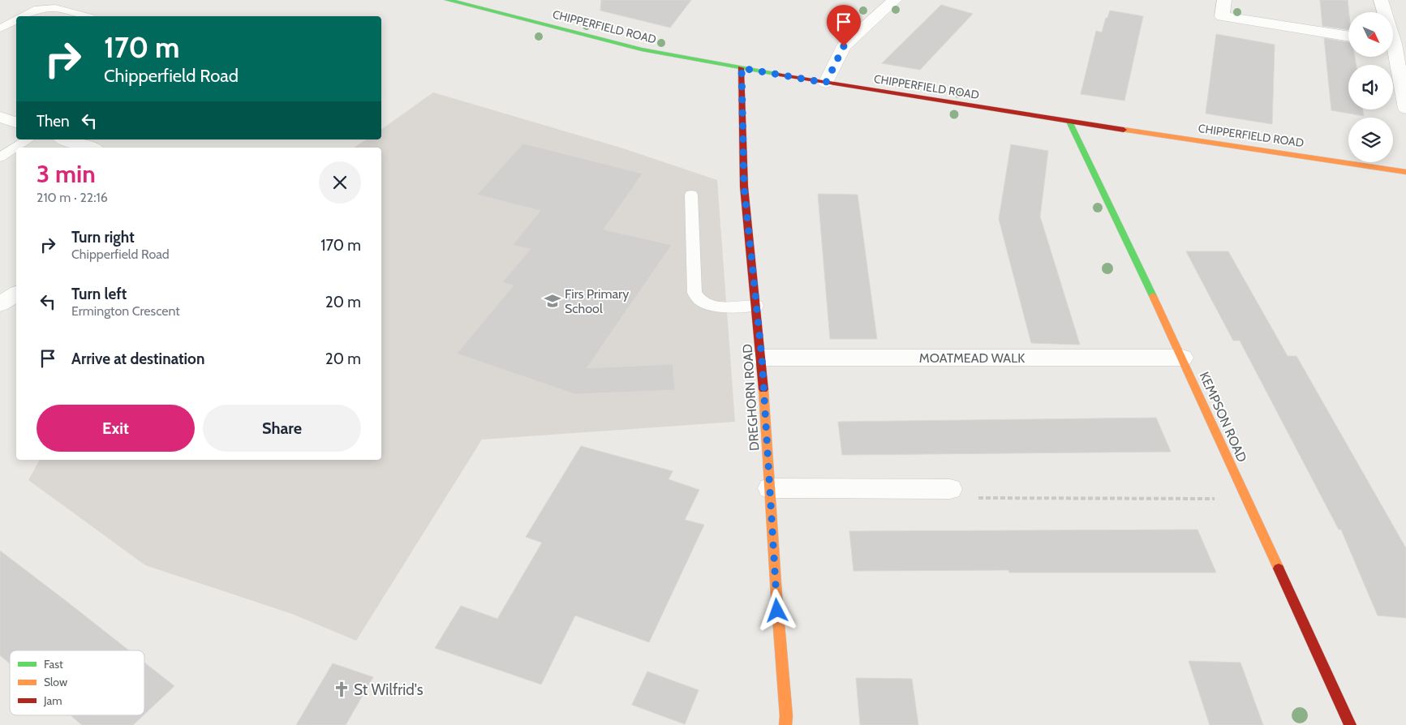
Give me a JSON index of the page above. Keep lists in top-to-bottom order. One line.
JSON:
{"streets":{"street":["CHIPPERFIELD ROAD","MOATMEAD WALK","DREGHORN ROAD","KEMPSON ROAD"]},"crossings":[["CHIPPERFIELD ROAD","DREGHORN ROAD"],["CHIPPERFIELD ROAD","KEMPSON ROAD"],["MOATMEAD WALK","DREGHORN ROAD"],["MOATMEAD WALK","KEMPSON ROAD"]],"places":{"school or university":["Firs Primary School"],"church":["St Wilfrid's"]},"legend":["Fast","Slow","Jam"],"north":"bottom right","page":{"turn":["170 m","Chipperfield Road"],"then":"Then","heading":["3 min","210 m · 22:16"],"list":[{"name":"Turn right","note":"Chipperfield Road","value":"170 m"},{"name":"Turn left","note":"Ermington Crescent","value":"20 m"},{"name":"Arrive at destination","value":"20 m"}],"buttons":["Exit","Share"]}}
